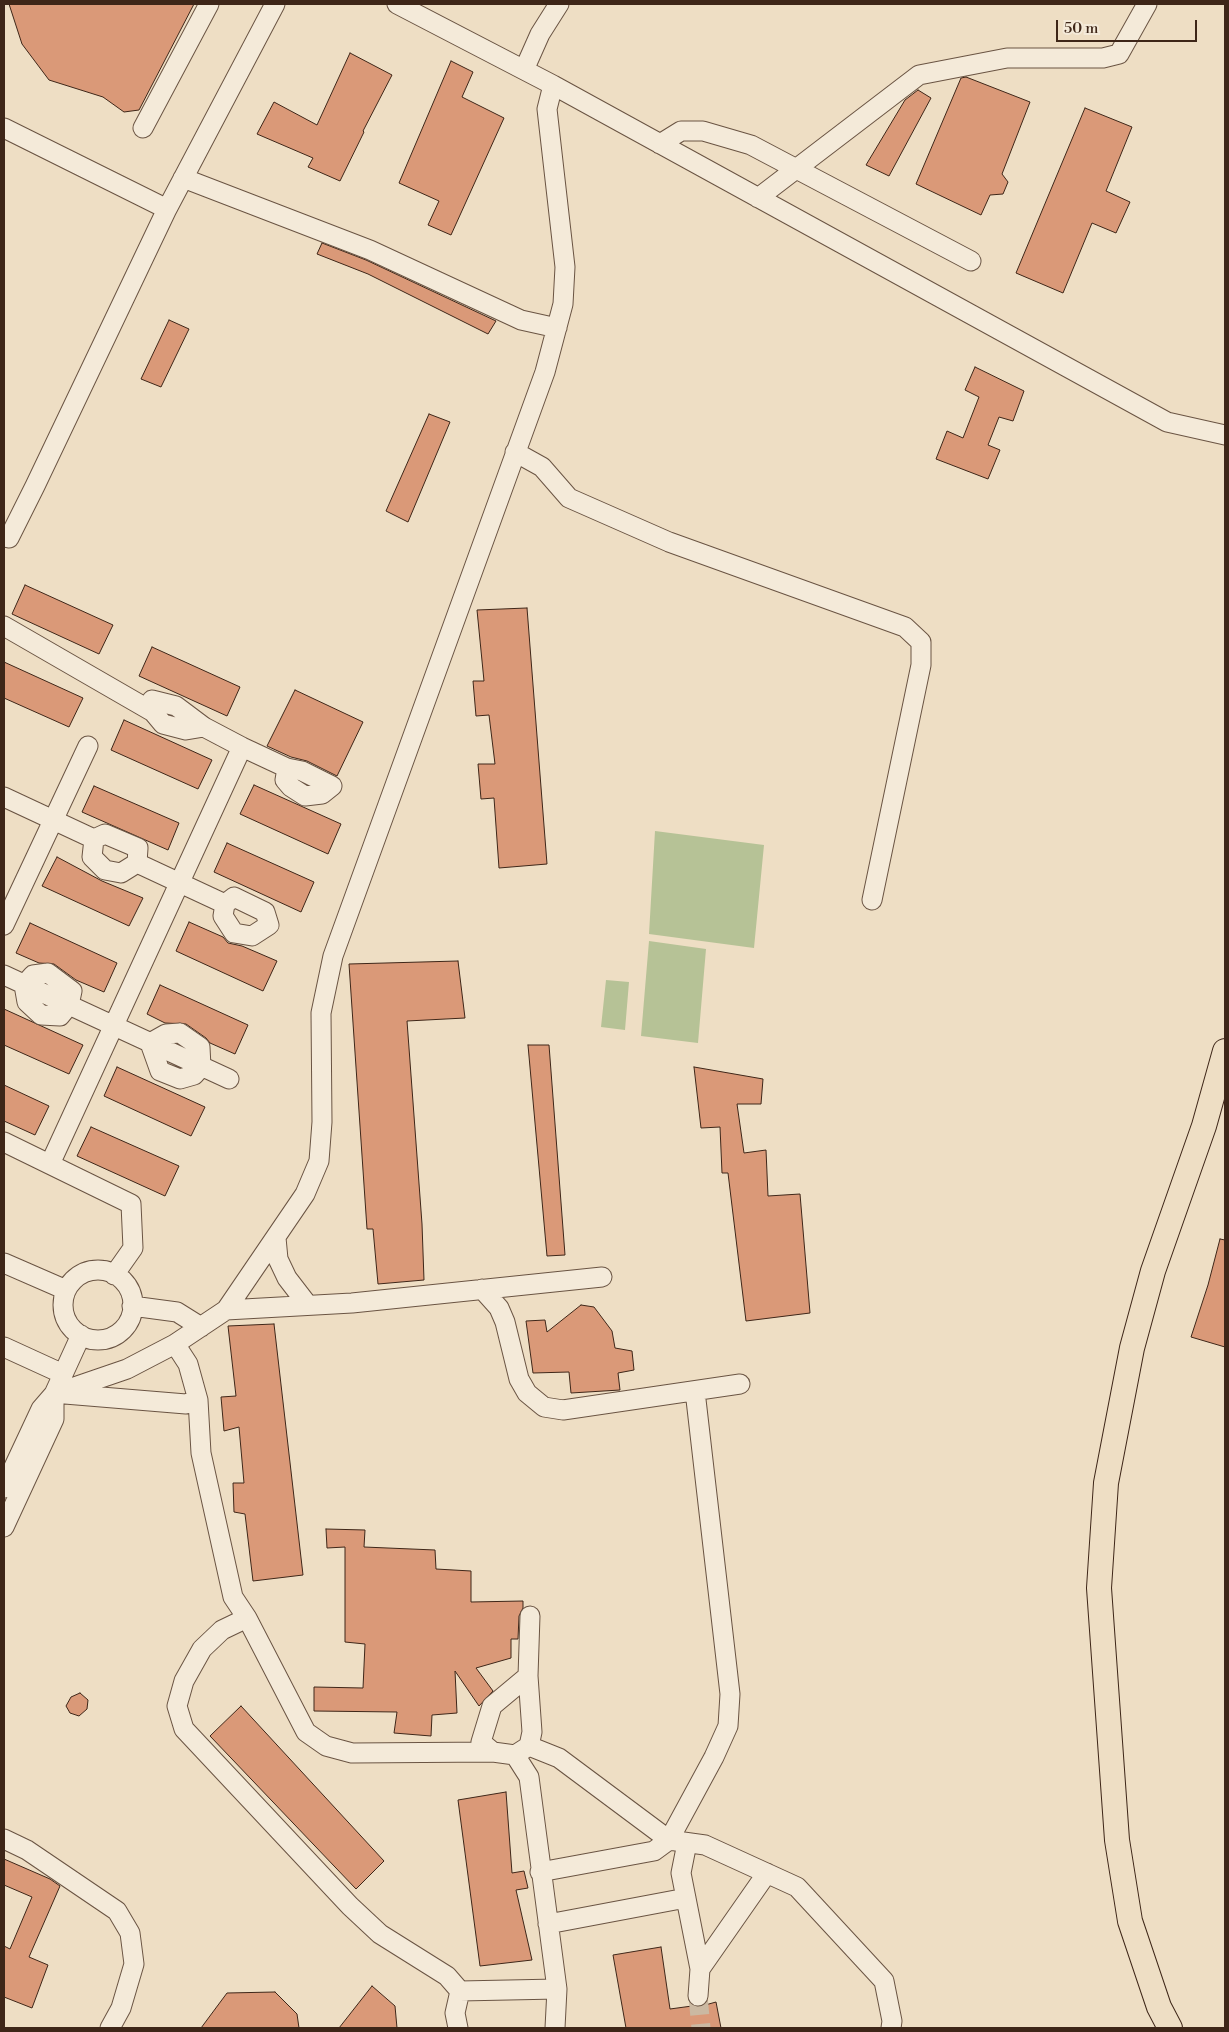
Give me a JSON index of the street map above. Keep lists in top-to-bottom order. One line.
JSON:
{"scale_bar":"50 m"}
